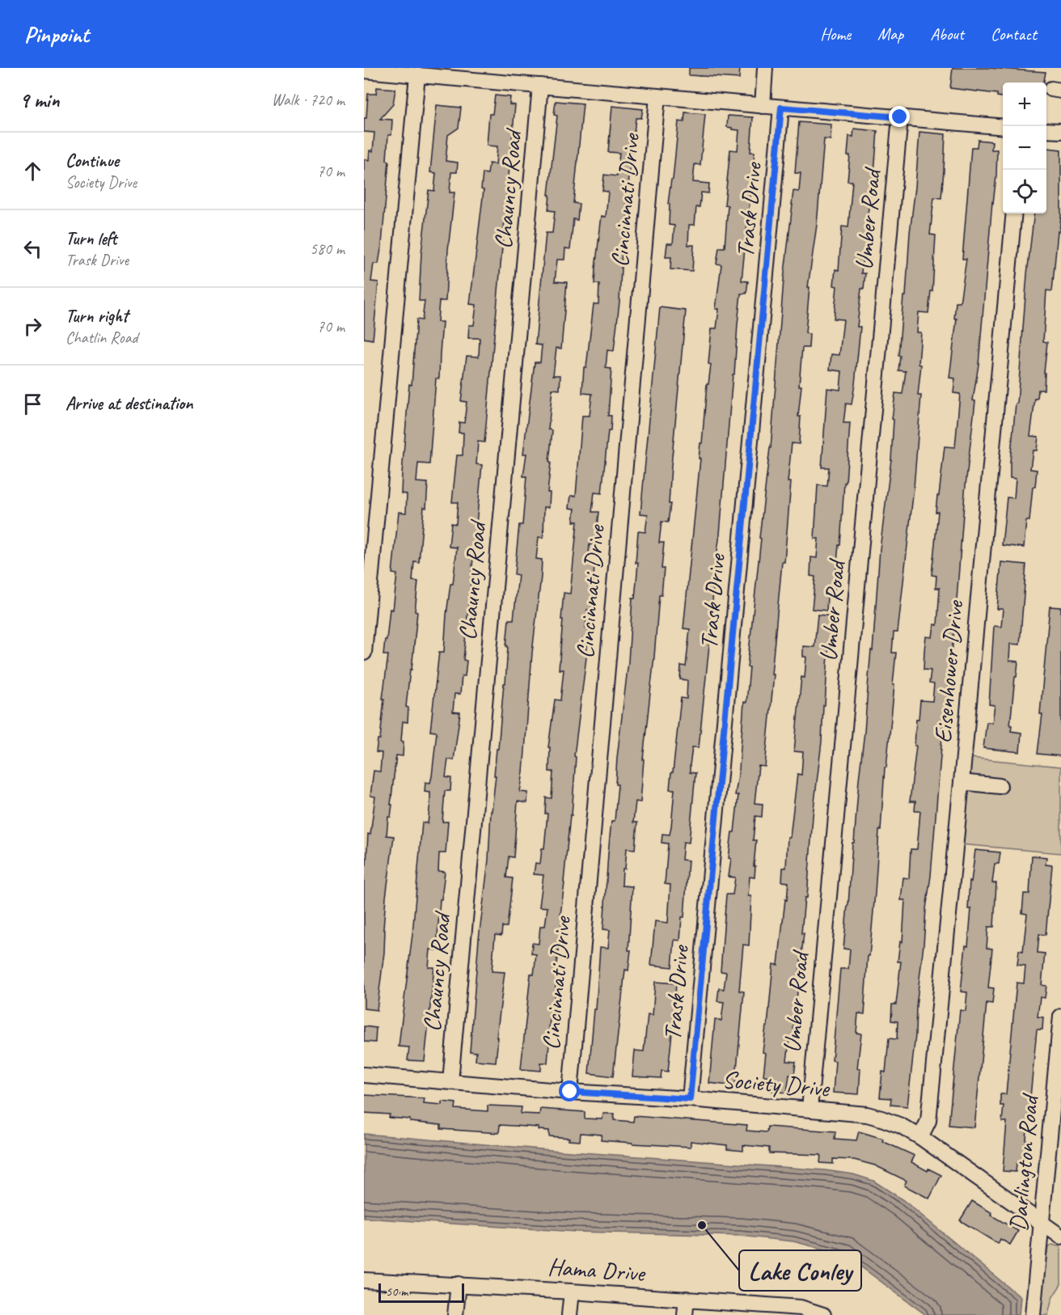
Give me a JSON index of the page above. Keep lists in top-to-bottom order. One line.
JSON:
{"streets":{"street":["Chauncy Road","Cincinnati Drive","Trask Drive","Umber Road","Eisenhower Drive","Society Drive","Darlington Road","Hama Drive"]},"crossings":[["Chauncy Road","Society Drive"],["Cincinnati Drive","Society Drive"],["Trask Drive","Society Drive"],["Umber Road","Society Drive"],["Eisenhower Drive","Society Drive"],["Society Drive","Darlington Road"]],"places":["Lake Conley"],"scale_bar":"50 m","page":{"header":"Pinpoint","nav":["Home","Map","About","Contact"],"heading":["9 min","Walk · 720 m"],"map_buttons":["+","−"],"list":[["Continue","Society Drive","70 m"],["Turn left","Trask Drive","580 m"],["Turn right","Chatlin Road","70 m"],"Arrive at destination"],"scale":"50 m"}}
